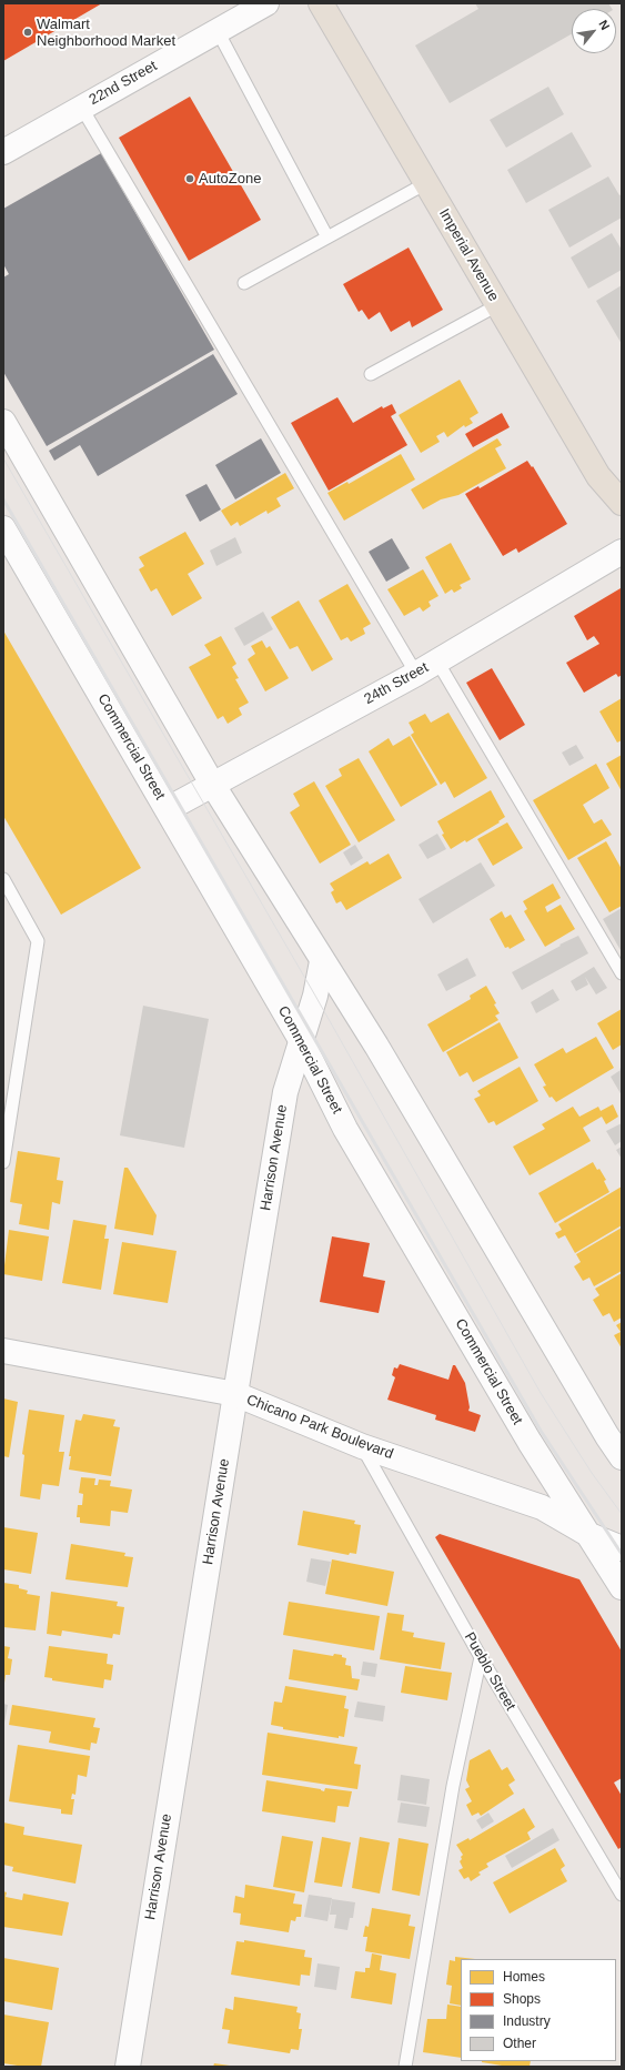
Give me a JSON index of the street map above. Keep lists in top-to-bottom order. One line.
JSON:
{"streets":{"main road":["22nd Street","Imperial Avenue","24th Street","Commercial Street","Harrison Avenue","Chicano Park Boulevard"],"lane":["Pueblo Street"]},"crossings":[["24th Street","Commercial Street"],["Commercial Street","Harrison Avenue"],["Commercial Street","Chicano Park Boulevard"],["Harrison Avenue","Chicano Park Boulevard"],["Chicano Park Boulevard","Pueblo Street"]],"places":["Walmart Neighborhood Market","AutoZone"],"legend":["Homes","Shops","Industry","Other"],"north":"top right"}
